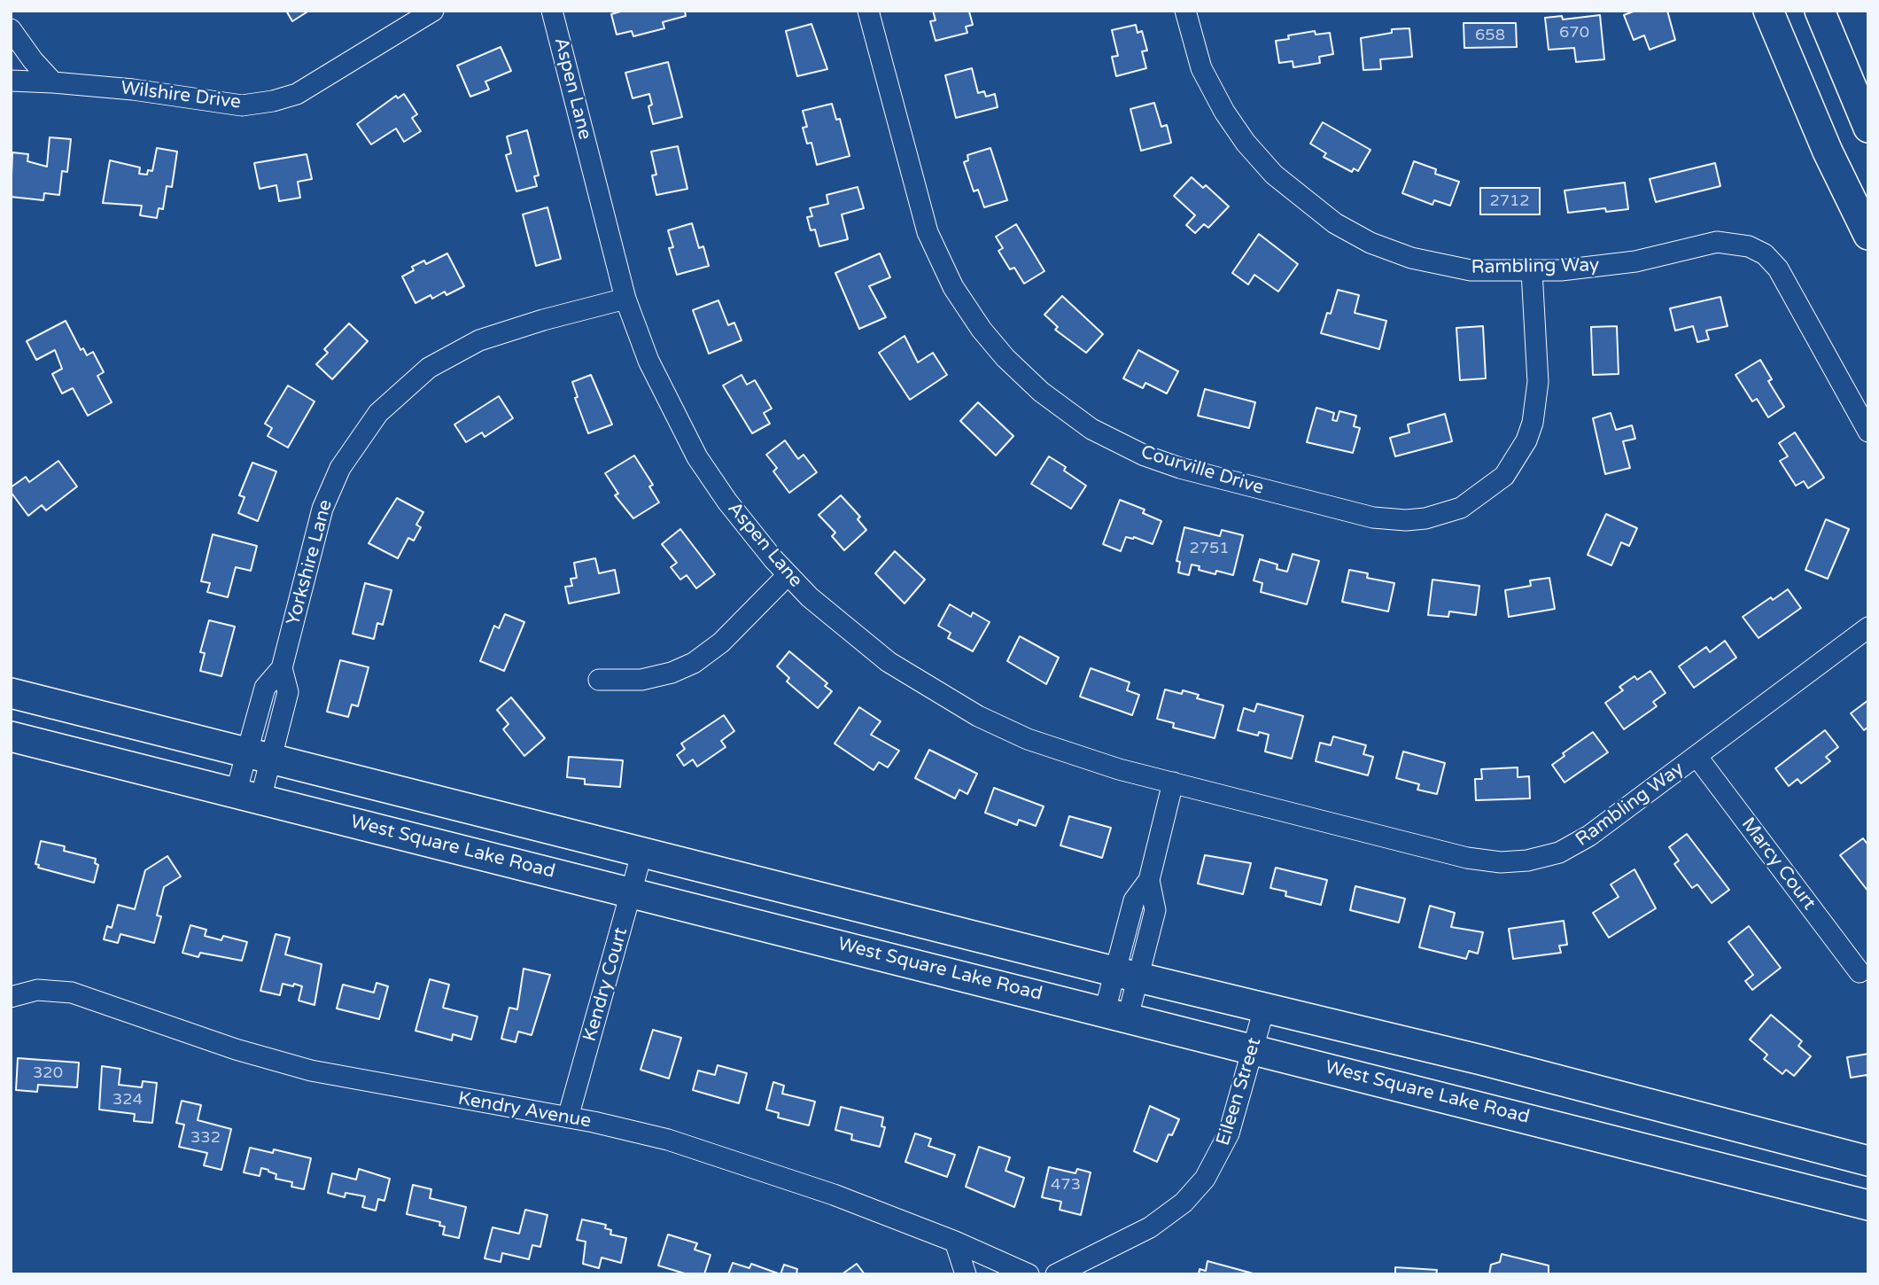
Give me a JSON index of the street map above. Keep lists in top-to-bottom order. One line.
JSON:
{"streets":{"highway":["West Square Lake Road"],"street":["Aspen Lane","Wilshire Drive","Rambling Way","Courville Drive","Yorkshire Lane","Marcy Court","Kendry Court","Eileen Street","Kendry Avenue"]},"crossings":[["Aspen Lane","Rambling Way"],["Aspen Lane","Yorkshire Lane"],["Rambling Way","Courville Drive"],["Rambling Way","Marcy Court"],["Yorkshire Lane","West Square Lake Road"],["West Square Lake Road","Kendry Court"],["West Square Lake Road","Eileen Street"],["Kendry Court","Kendry Avenue"]],"house_numbers":["670","658","2712","2751","320","324","332","473"]}
